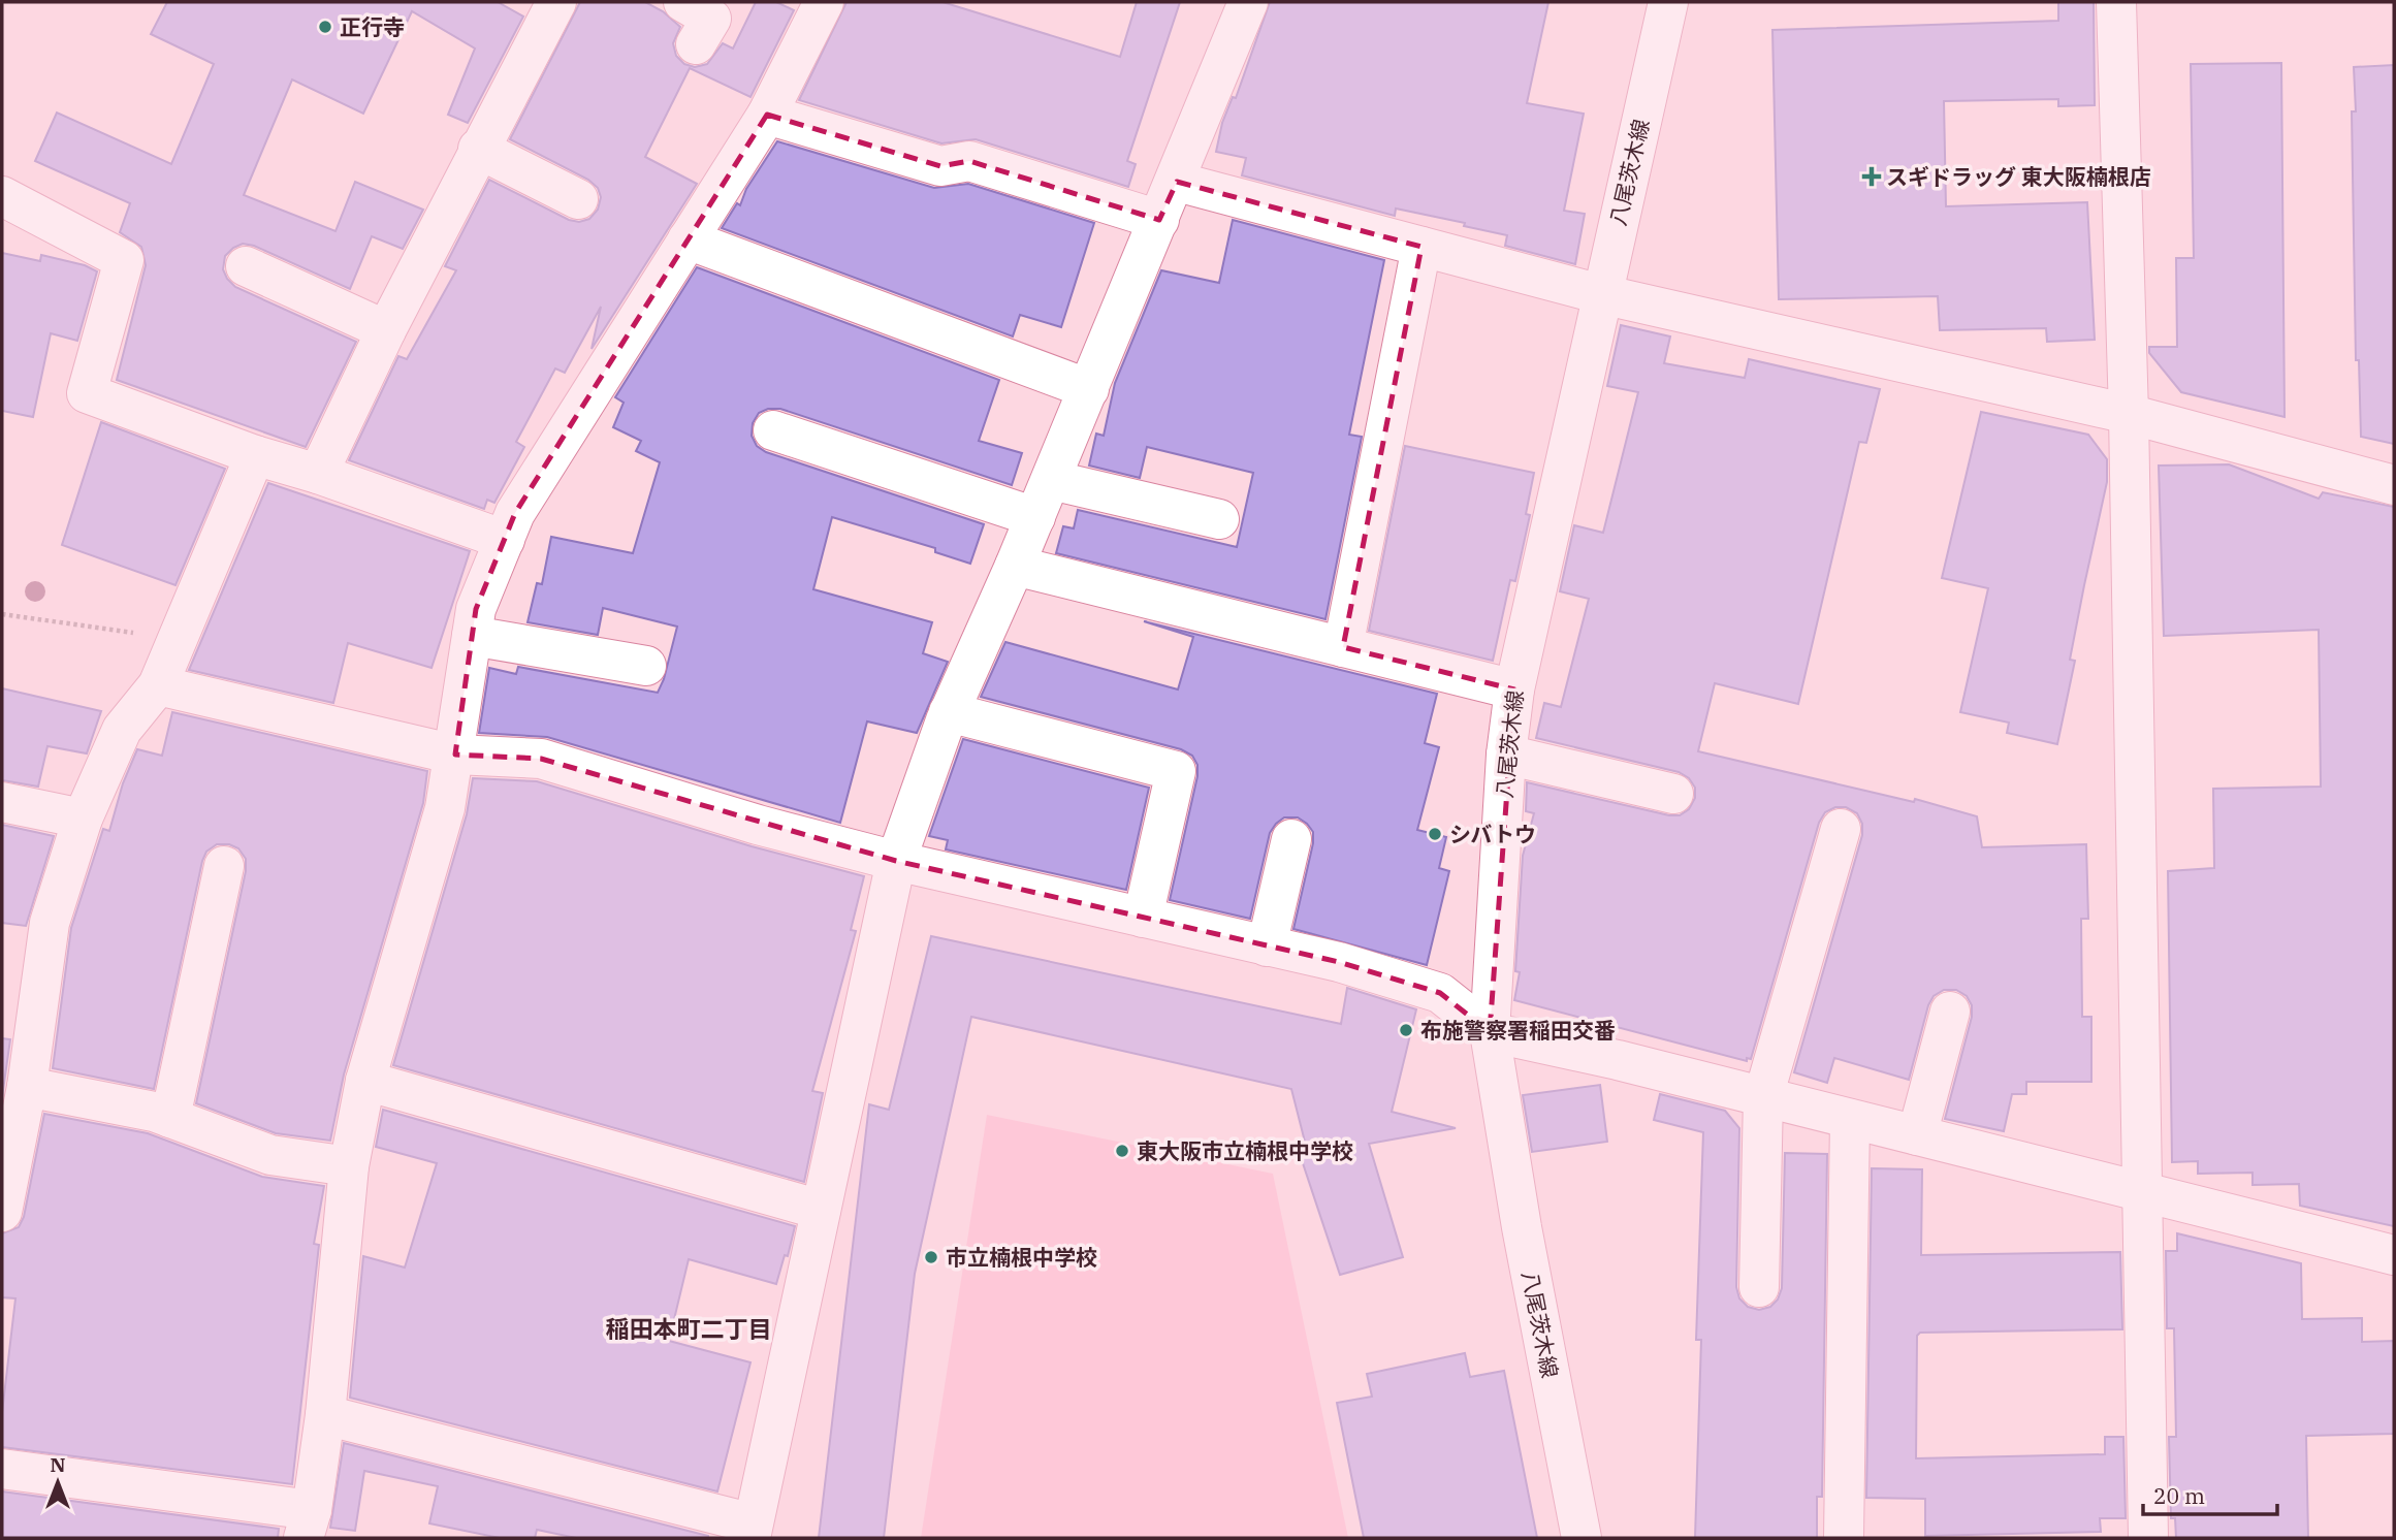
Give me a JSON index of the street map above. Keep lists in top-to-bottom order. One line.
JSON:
{"streets":{"street":["八尾茨木線"]},"districts":["稲田本町二丁目"],"places":{"other":["正行寺","シバトウ","布施警察署稲田交番","東大阪市立楠根中学校","市立楠根中学校"],"health":["スギドラッグ 東大阪楠根店"]},"scale_bar":"20 m","north":"top"}
